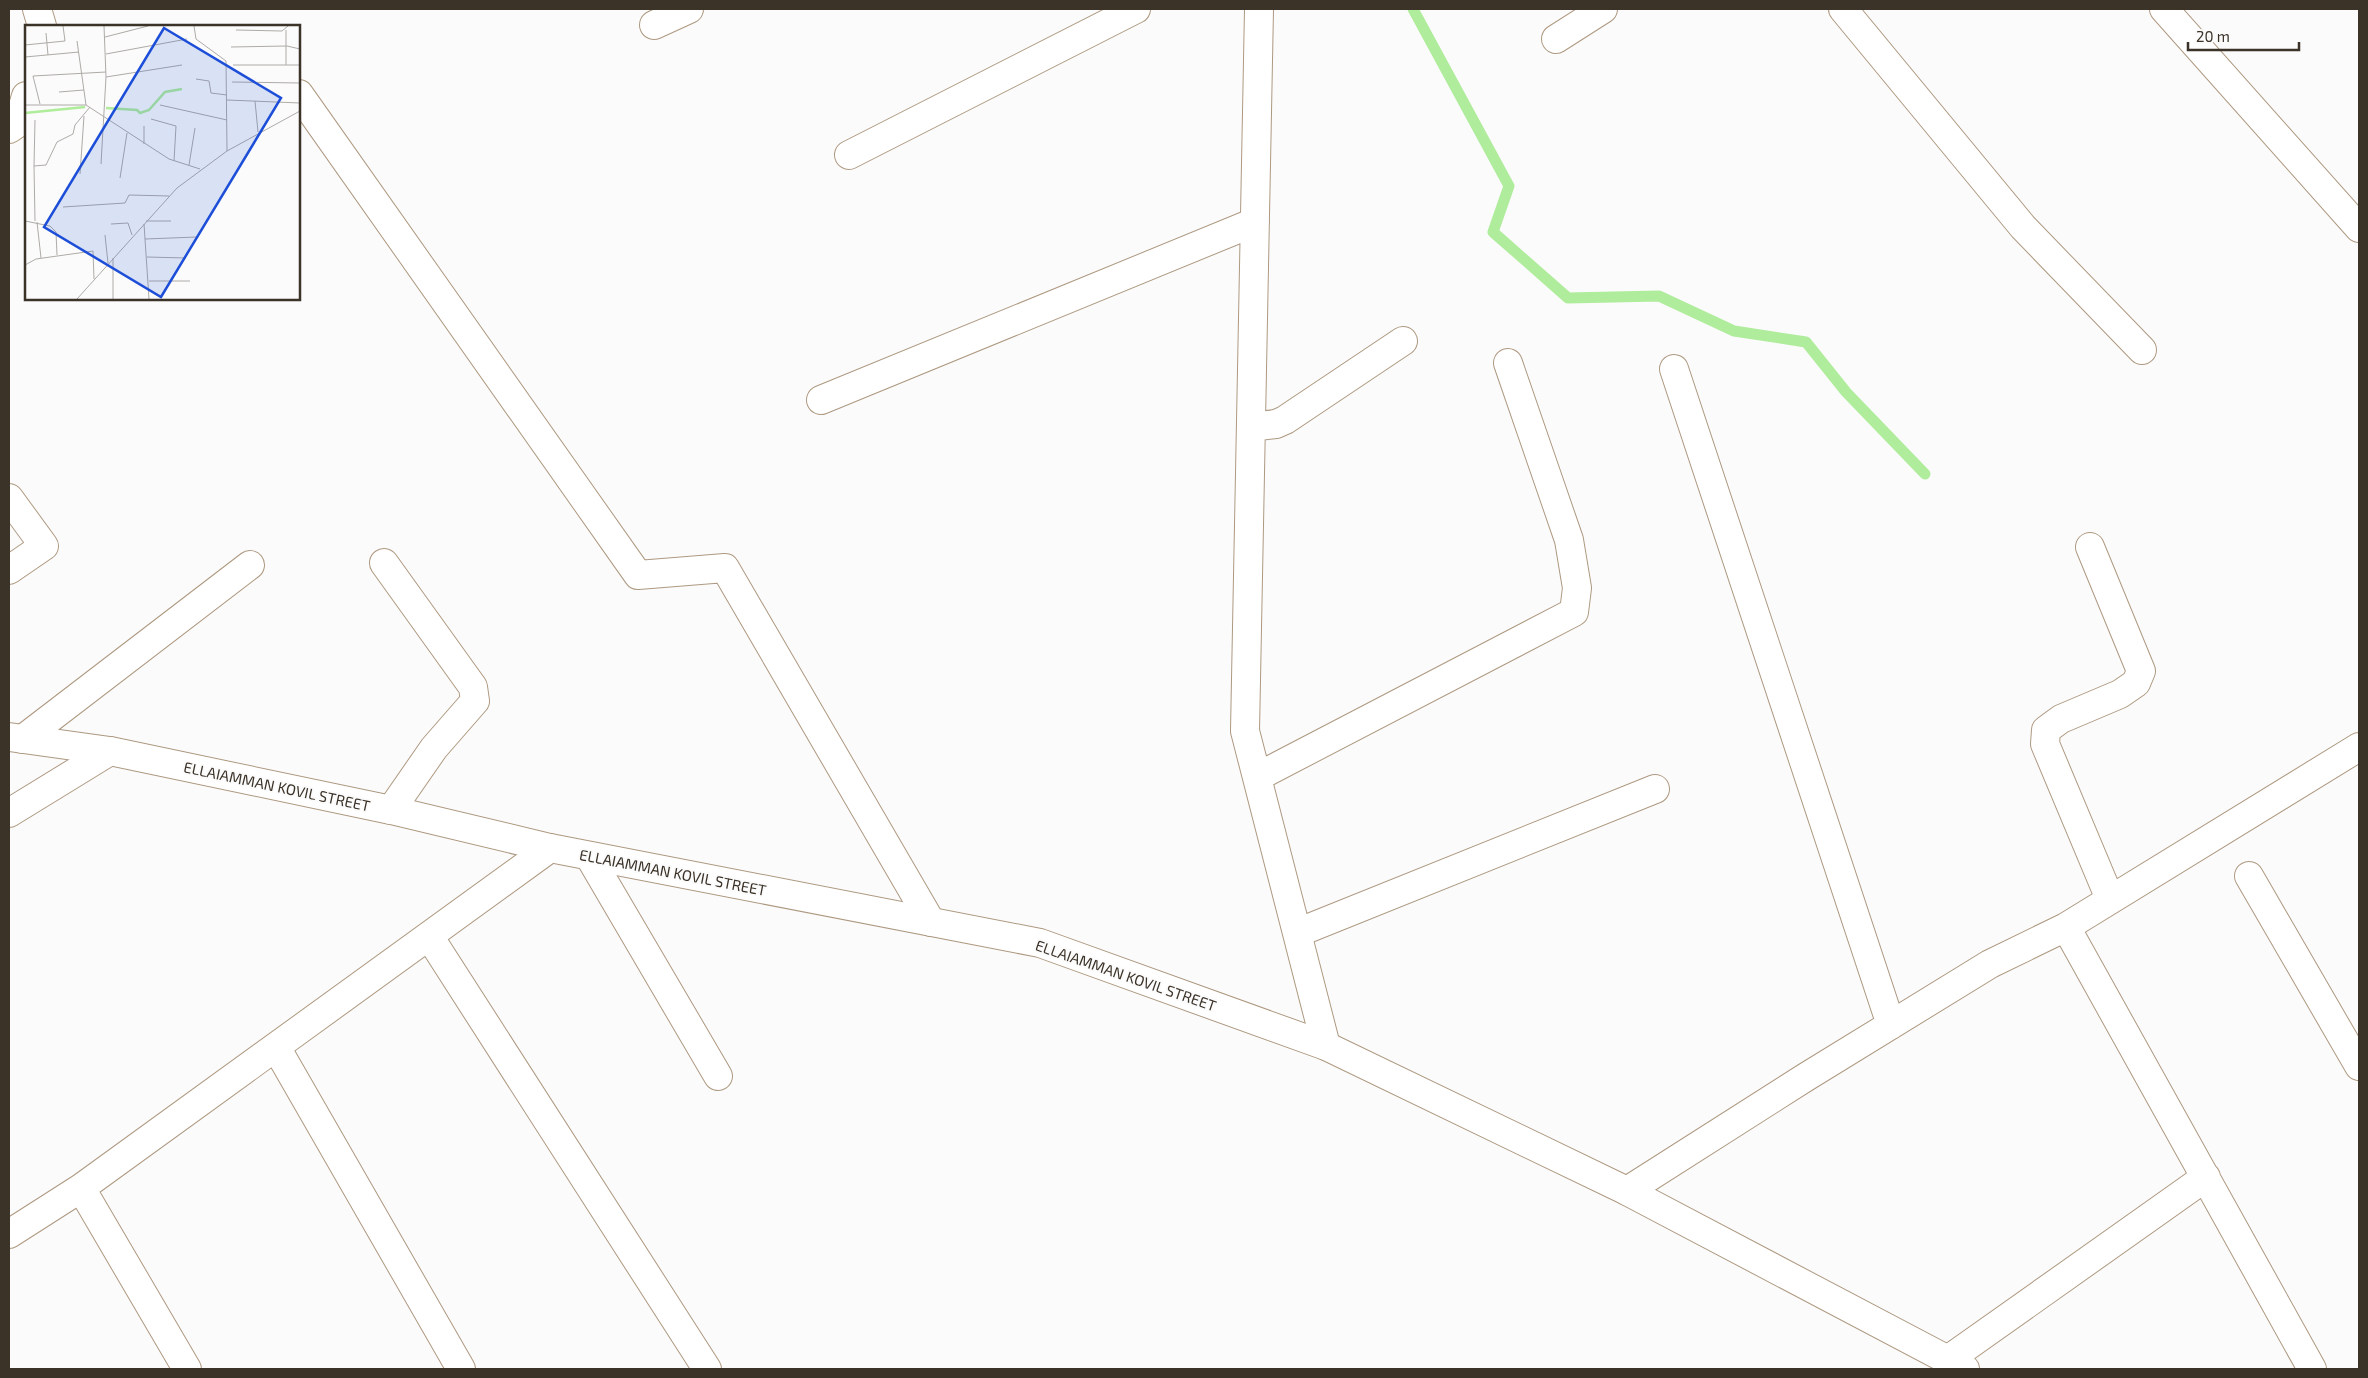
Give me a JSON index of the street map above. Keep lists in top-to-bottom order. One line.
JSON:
{"streets":{"street":["ELLAIAMMAN KOVIL STREET"]},"scale_bar":"20 m"}
